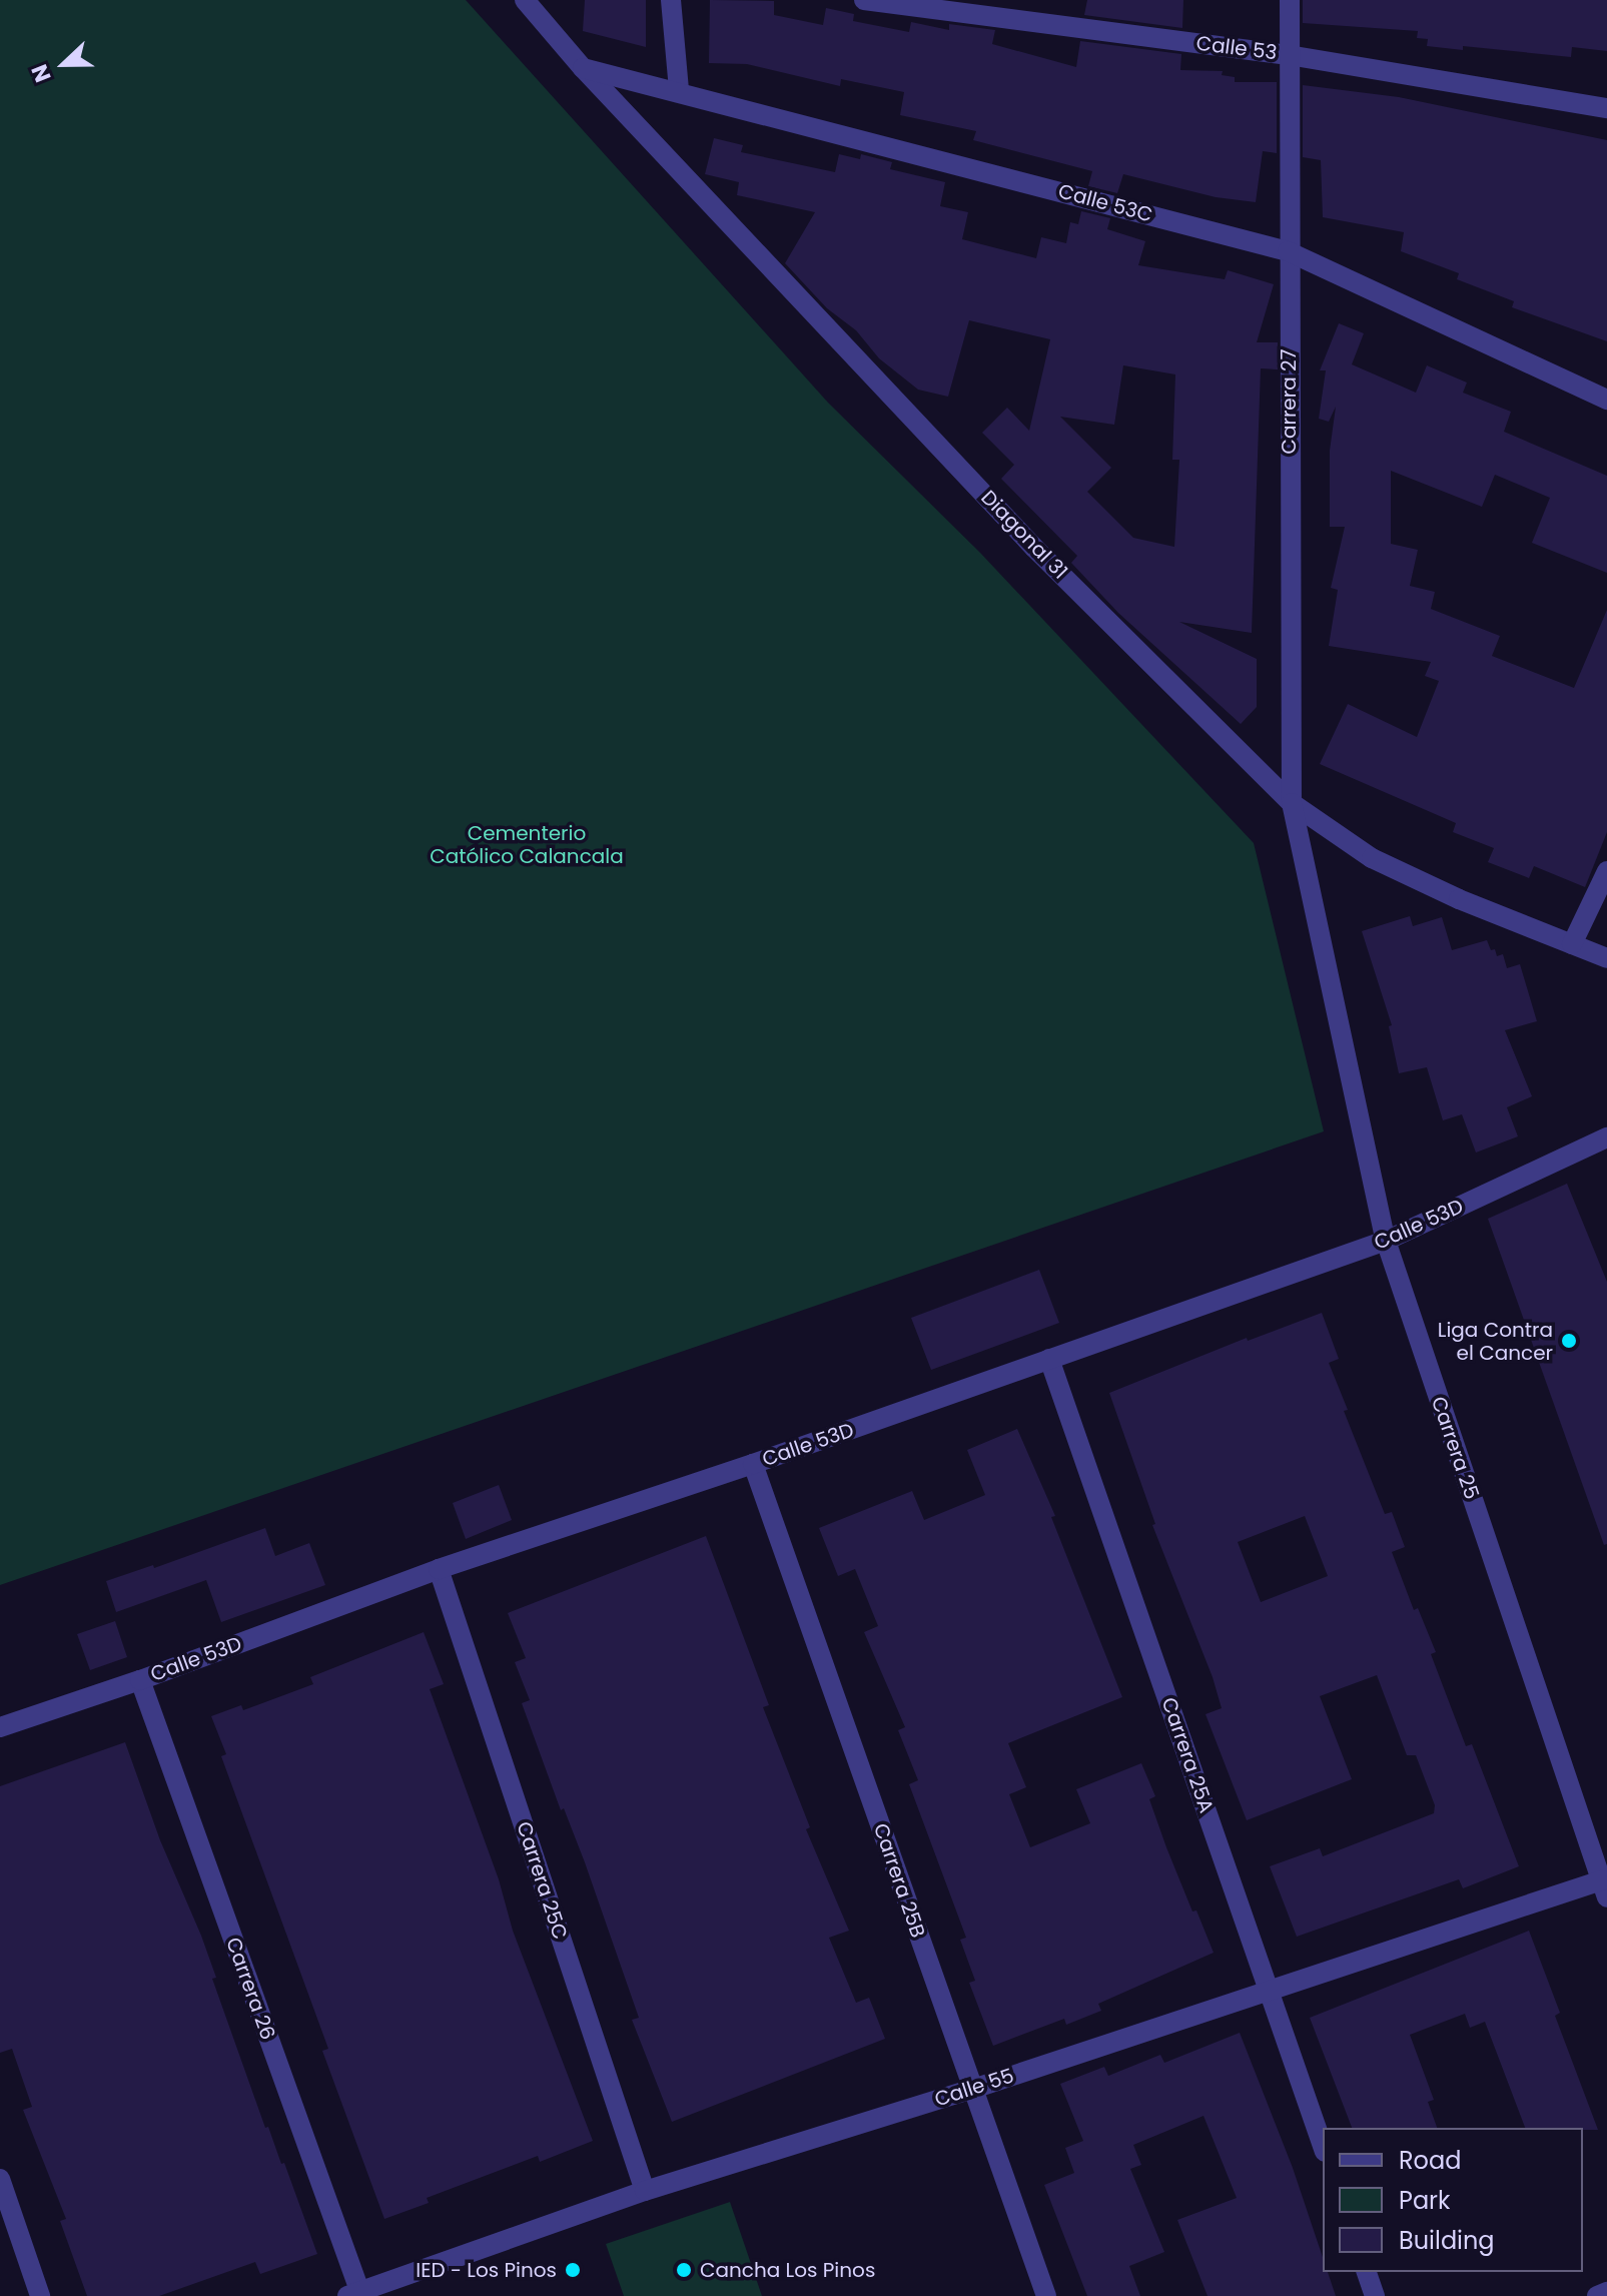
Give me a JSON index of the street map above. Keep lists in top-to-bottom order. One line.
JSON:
{"streets":{"street":["Calle 53","Calle 53C","Carrera 27","Diagonal 31","Calle 53D","Carrera 25","Carrera 25A","Carrera 25C","Carrera 25B","Carrera 26","Calle 55"]},"crossings":[["Calle 53","Carrera 27"],["Calle 53C","Carrera 27"],["Calle 53C","Diagonal 31"],["Carrera 27","Diagonal 31"],["Carrera 27","Carrera 25"],["Diagonal 31","Carrera 25"],["Calle 53D","Carrera 25"],["Calle 53D","Carrera 25A"],["Calle 53D","Carrera 25C"],["Calle 53D","Carrera 25B"],["Calle 53D","Carrera 26"],["Carrera 25","Calle 55"],["Carrera 25A","Calle 55"],["Carrera 25C","Calle 55"],["Carrera 25B","Calle 55"],["Carrera 26","Calle 55"]],"parks":["Cementerio Católico Calancala"],"places":["Liga Contra el Cancer","IED - Los Pinos","Cancha Los Pinos"],"legend":["Road","Park","Building"],"north":"left"}
